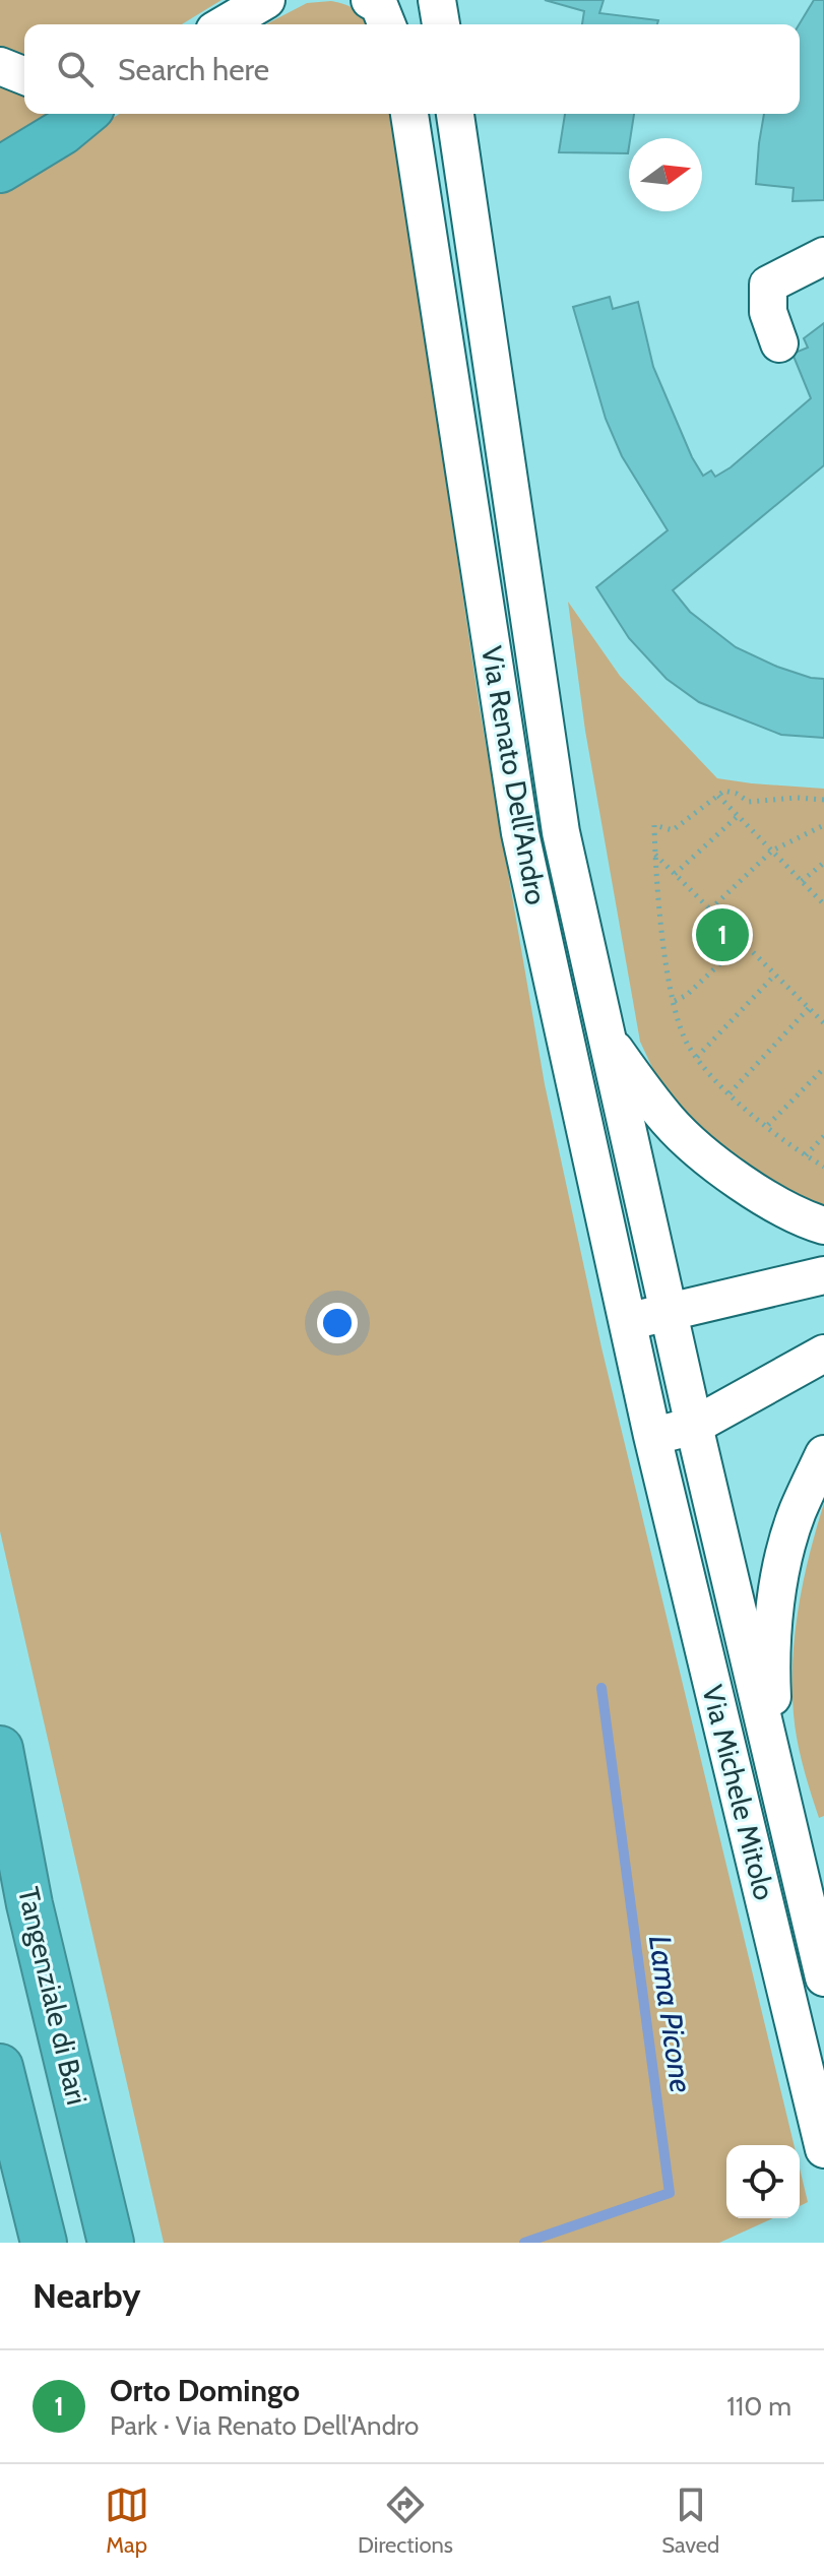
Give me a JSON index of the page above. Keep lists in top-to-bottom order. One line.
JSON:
{"streets":{"highway":["Tangenziale di Bari"],"street":["Via Renato Dell'Andro","Via Michele Mitolo"]},"crossings":[["Via Renato Dell'Andro","Via Michele Mitolo"]],"water":["Lama Picone"],"north":"right","page":{"search":"Search here","pins":"1","heading":"Nearby","list":[{"mark":"1","name":"Orto Domingo","note":"Park · Via Renato Dell'Andro","value":"110 m"}],"nav":["Map","Directions","Saved"]}}
